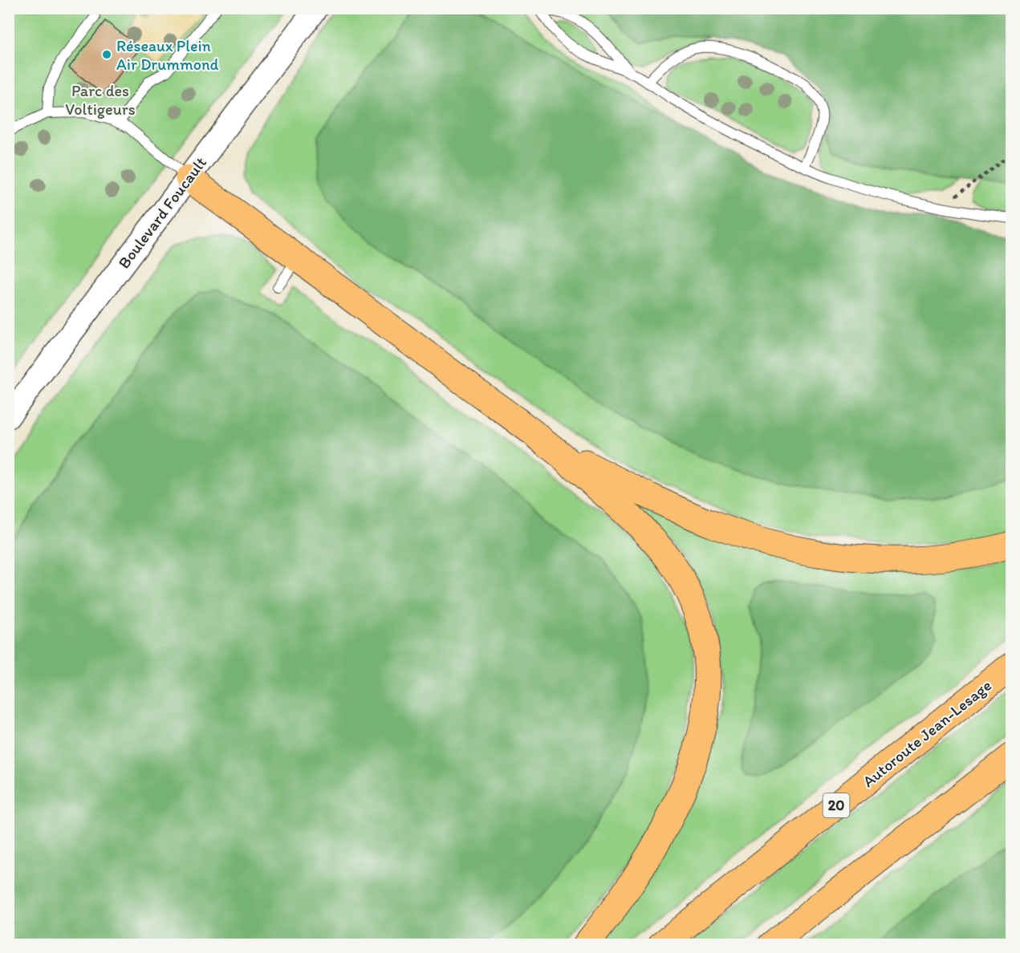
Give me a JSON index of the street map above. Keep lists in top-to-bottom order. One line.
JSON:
{"streets":{"highway":["Autoroute Jean-Lesage","20"],"street":["Boulevard Foucault"]},"parks":["Parc des Voltigeurs"],"places":["Réseaux Plein Air Drummond"]}
